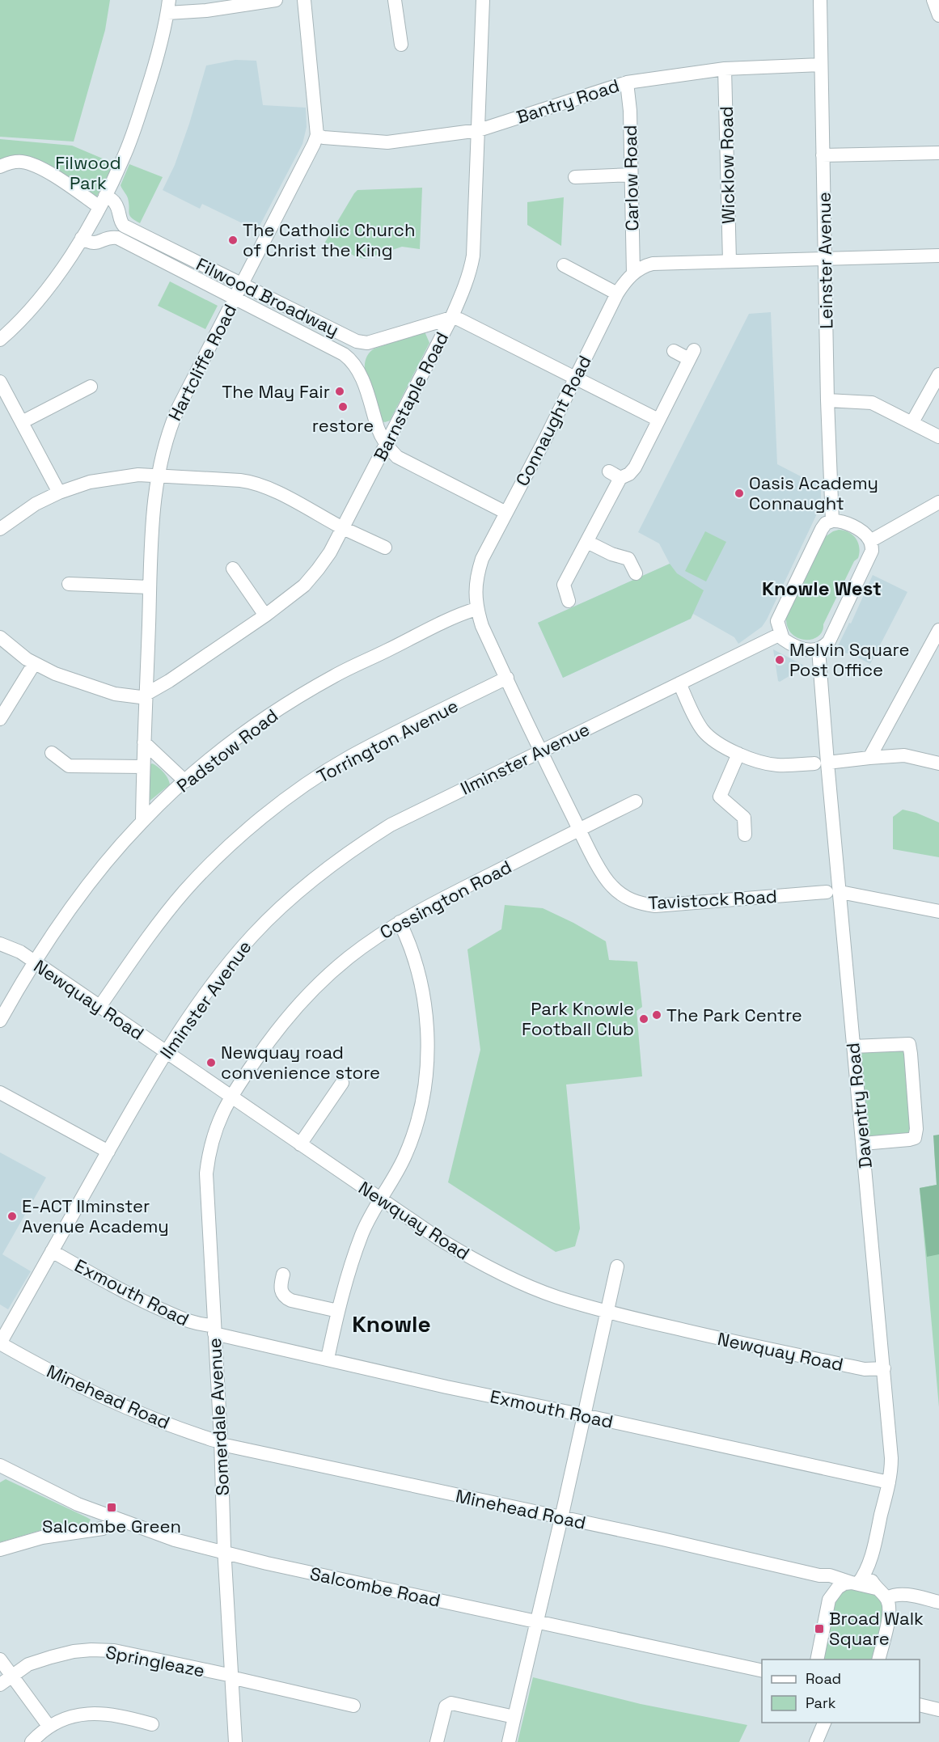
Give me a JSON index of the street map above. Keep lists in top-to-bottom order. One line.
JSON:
{"streets":{"street":["Bantry Road","Wicklow Road","Carlow Road","Leinster Avenue","Filwood Broadway","Hartcliffe Road","Barnstaple Road","Connaught Road","Torrington Avenue","Padstow Road","Ilminster Avenue","Cossington Road","Tavistock Road","Newquay Road","Daventry Road","Exmouth Road","Minehead Road","Somerdale Avenue","Salcombe Road","Springleaze"]},"crossings":[["Bantry Road","Wicklow Road"],["Bantry Road","Carlow Road"],["Bantry Road","Leinster Avenue"],["Bantry Road","Hartcliffe Road"],["Bantry Road","Barnstaple Road"],["Wicklow Road","Connaught Road"],["Carlow Road","Connaught Road"],["Leinster Avenue","Connaught Road"],["Filwood Broadway","Hartcliffe Road"],["Filwood Broadway","Barnstaple Road"],["Hartcliffe Road","Barnstaple Road"],["Hartcliffe Road","Padstow Road"],["Connaught Road","Torrington Avenue"],["Connaught Road","Padstow Road"],["Connaught Road","Ilminster Avenue"],["Connaught Road","Tavistock Road"],["Torrington Avenue","Newquay Road"],["Padstow Road","Newquay Road"],["Ilminster Avenue","Tavistock Road"],["Ilminster Avenue","Newquay Road"],["Ilminster Avenue","Exmouth Road"],["Ilminster Avenue","Minehead Road"],["Cossington Road","Tavistock Road"],["Cossington Road","Newquay Road"],["Cossington Road","Somerdale Avenue"],["Newquay Road","Daventry Road"],["Newquay Road","Somerdale Avenue"],["Daventry Road","Exmouth Road"],["Daventry Road","Minehead Road"],["Exmouth Road","Somerdale Avenue"],["Minehead Road","Somerdale Avenue"],["Somerdale Avenue","Salcombe Road"],["Somerdale Avenue","Springleaze"]],"districts":["Knowle West","Knowle"],"parks":["Filwood Park"],"places":{"other":["The Catholic Church of Christ the King","The May Fair","restore","Oasis Academy Connaught","Melvin Square Post Office","The Park Centre","Park Knowle Football Club","Newquay road convenience store","E-ACT Ilminster Avenue Academy"],"transit":["Salcombe Green","Broad Walk Square"]},"legend":["Road","Park"]}
